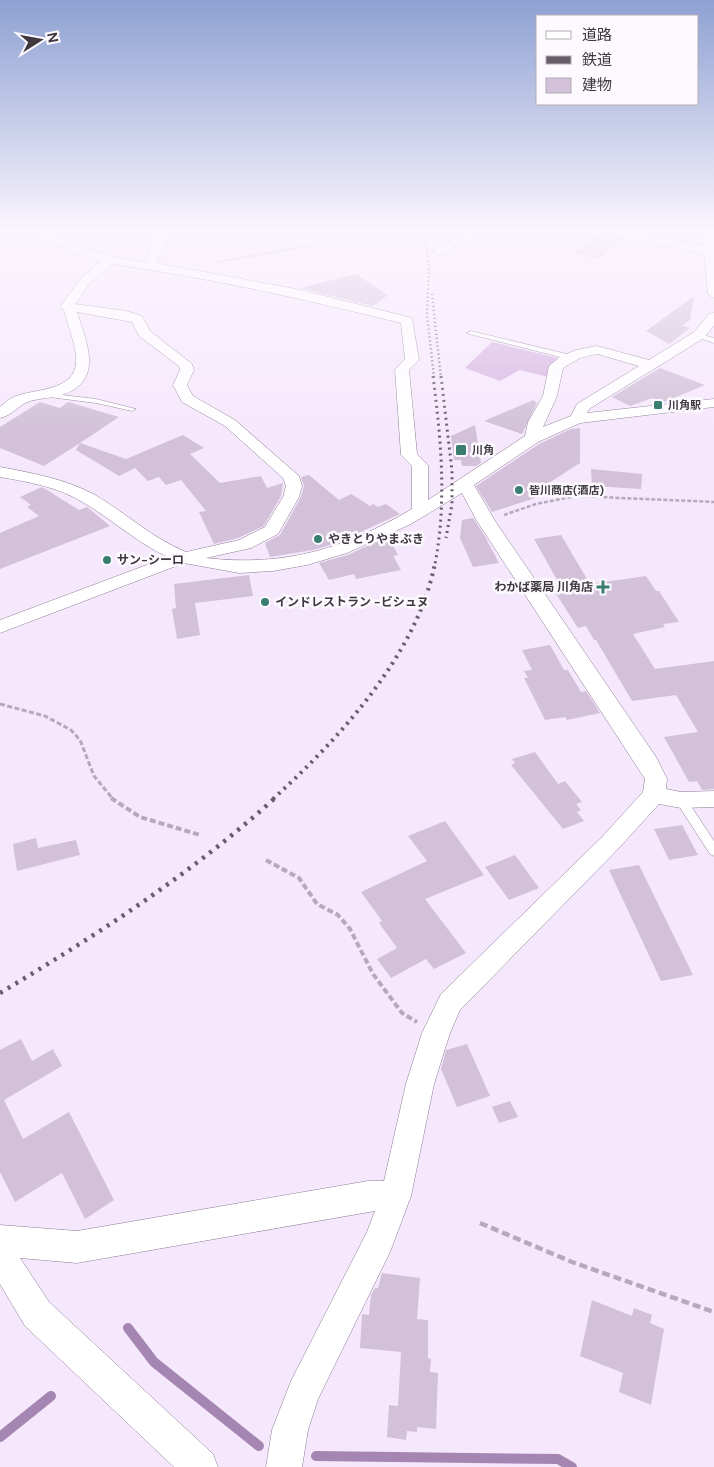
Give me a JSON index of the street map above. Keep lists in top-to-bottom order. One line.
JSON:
{"places":{"transit":["川角駅","川角"],"other":["皆川商店(酒店)","やきとりやまぶき","サン-シーロ","インドレストラン -ビシュヌ"],"health":["わかば薬局 川角店"]},"legend":["道路","鉄道","建物"],"north":"right"}
